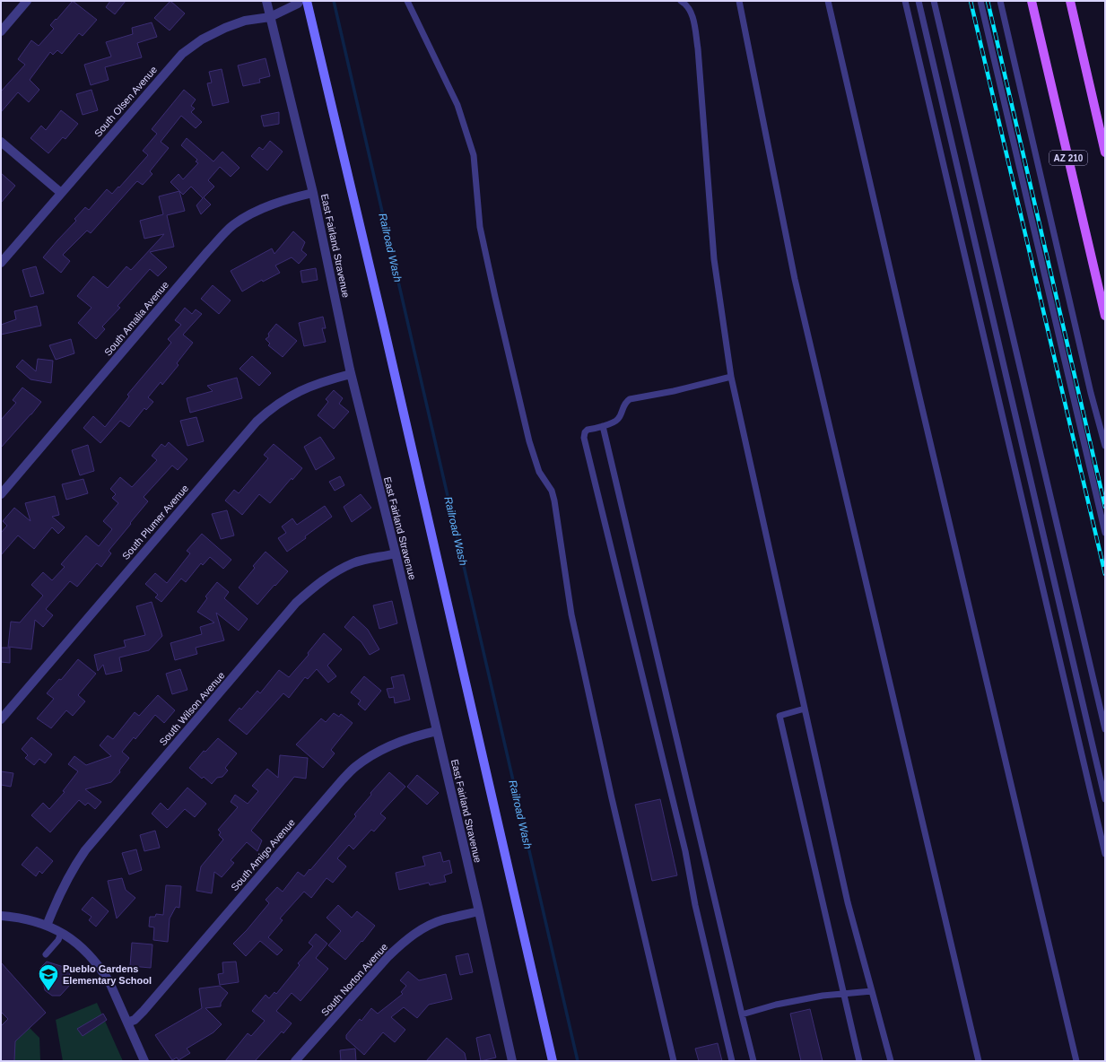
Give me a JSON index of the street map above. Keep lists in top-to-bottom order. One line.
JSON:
{"streets":{"main road":["AZ 210"],"street":["South Olsen Avenue","East Fairland Stravenue","South Amalia Avenue","South Plumer Avenue","South Wilson Avenue","South Amigo Avenue","South Norton Avenue"]},"crossings":[["South Olsen Avenue","East Fairland Stravenue"],["East Fairland Stravenue","South Amalia Avenue"],["East Fairland Stravenue","South Plumer Avenue"],["East Fairland Stravenue","South Wilson Avenue"],["East Fairland Stravenue","South Amigo Avenue"],["East Fairland Stravenue","South Norton Avenue"]],"water":["Railroad Wash"],"places":{"school or university":["Pueblo Gardens Elementary School"]}}
